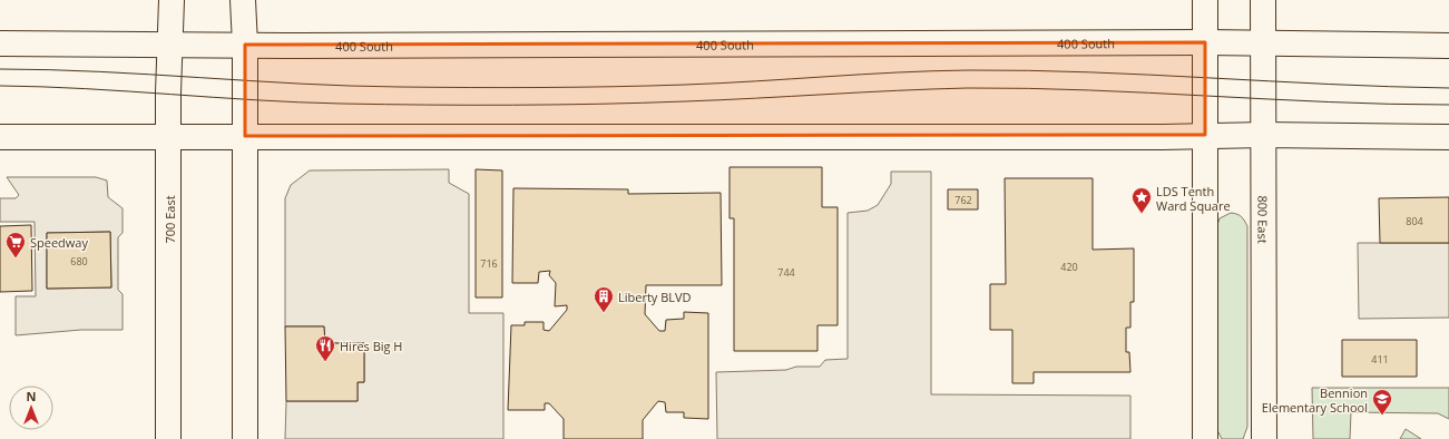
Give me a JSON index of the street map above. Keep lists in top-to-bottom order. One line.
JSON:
{"streets":{"main road":["400 South","700 East","800 East"]},"crossings":[["400 South","700 East"],["400 South","800 East"]],"places":{"place":["LDS Tenth Ward Square"],"supermarket":["Speedway"],"building":["Liberty BLVD"],"restaurant":["Hires Big H"],"school or university":["Bennion Elementary School"]},"house_numbers":["762","804","680","716","420","744","411"],"north":"top"}
